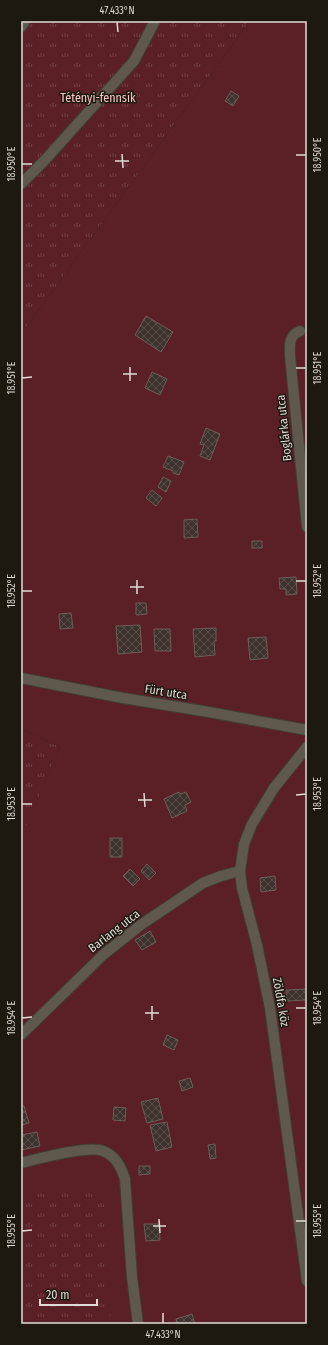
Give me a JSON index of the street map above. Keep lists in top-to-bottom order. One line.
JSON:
{"streets":{"street":["Boglárka utca","Fürt utca","Barlang utca","Zöldfa köz"]},"crossings":[["Barlang utca","Zöldfa köz"]],"parks":["Tétényi-fennsík"],"scale_bar":"20 m","coordinates":["47.433°N","18.950°E","18.951°E","18.952°E","18.953°E","18.954°E","18.955°E"]}
